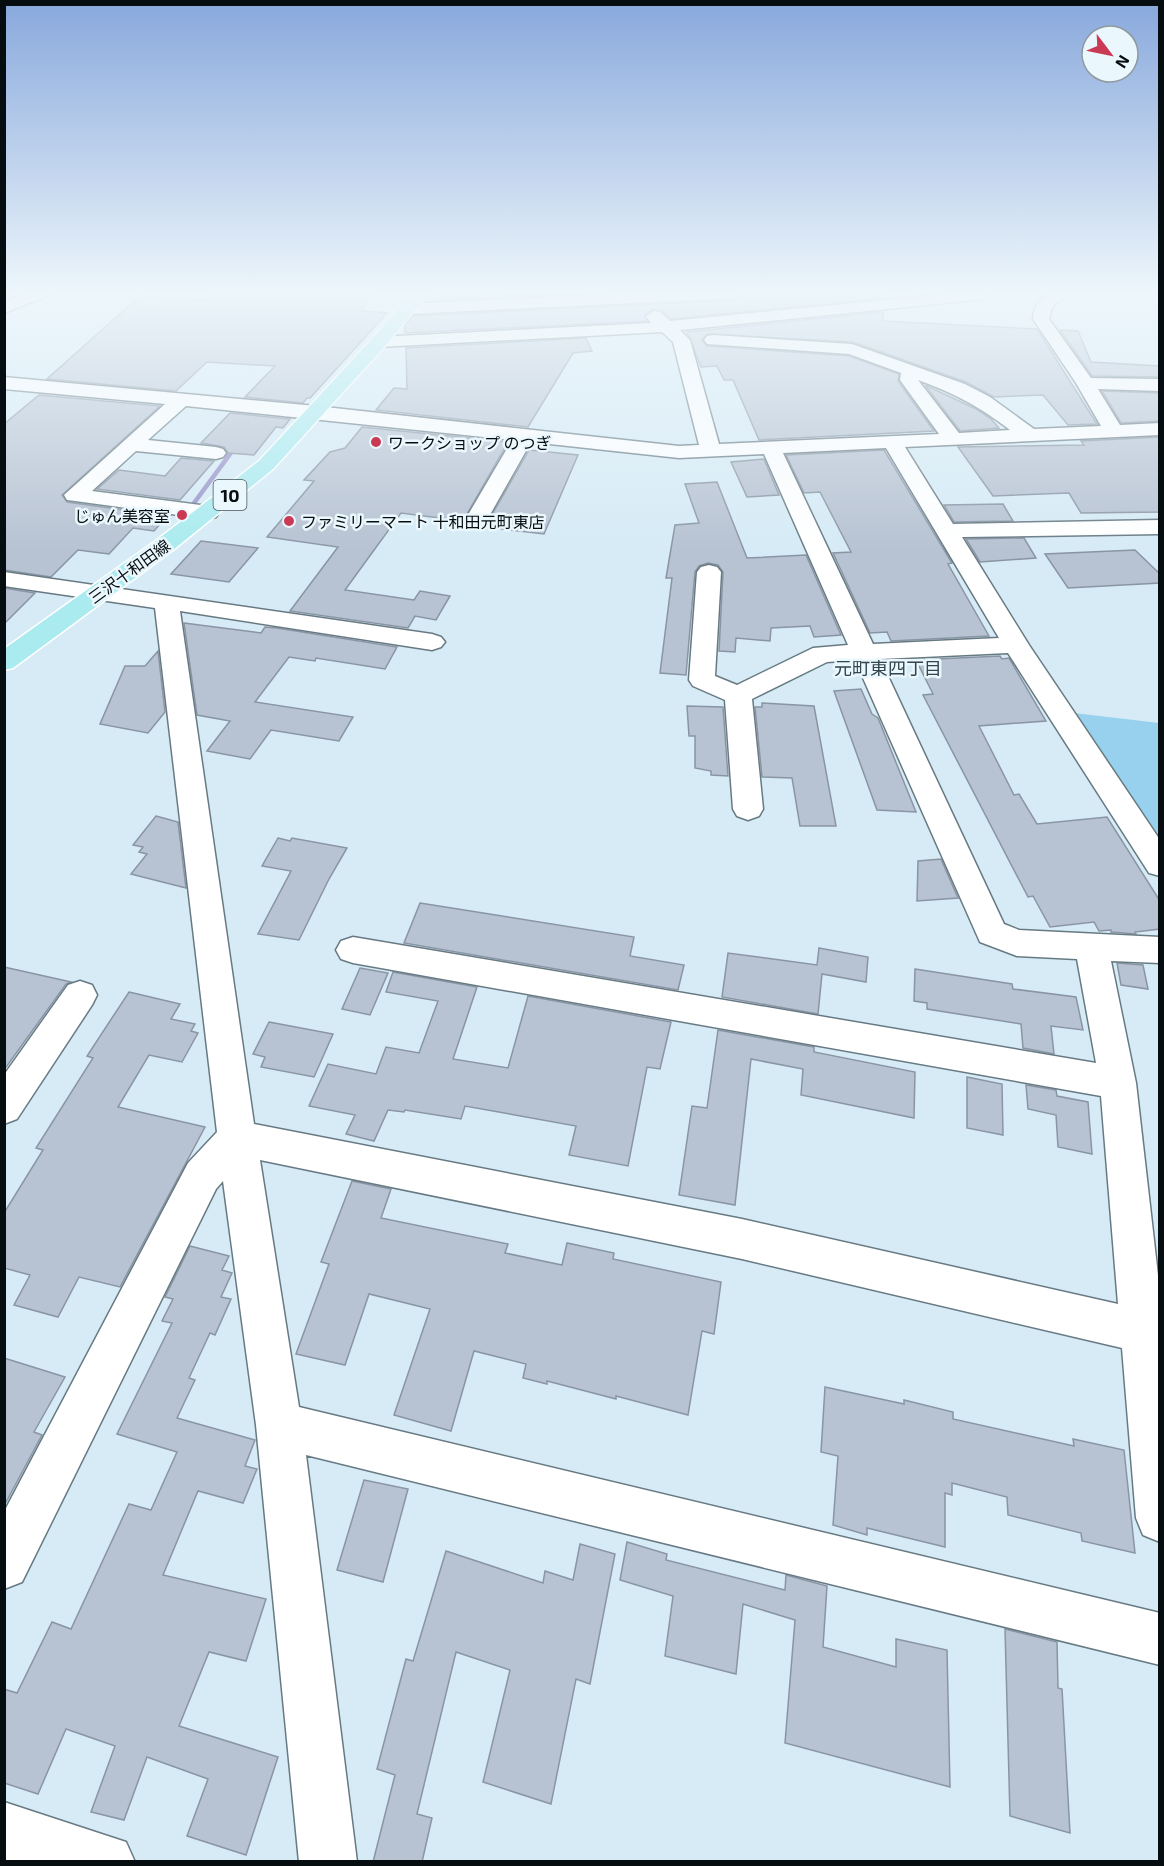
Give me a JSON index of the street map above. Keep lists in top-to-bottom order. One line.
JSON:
{"streets":{"main road":["10","三沢十和田線"]},"districts":["元町東四丁目"],"places":["ワークショップ のつぎ","じゅん美容室","ファミリーマート 十和田元町東店"],"north":"bottom right"}
